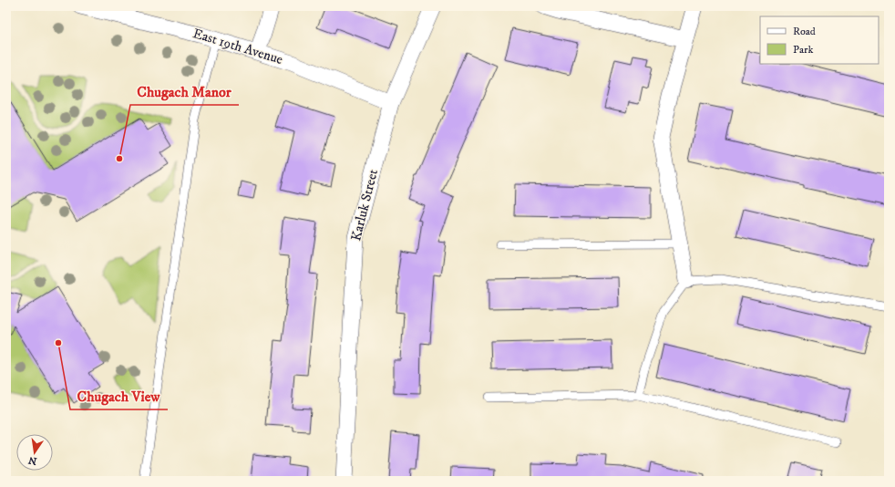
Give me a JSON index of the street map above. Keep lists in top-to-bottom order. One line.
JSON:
{"streets":{"street":["East 19th Avenue","Karluk Street"]},"crossings":[["East 19th Avenue","Karluk Street"]],"places":["Chugach Manor","Chugach View"],"legend":["Road","Park"],"north":"bottom"}
